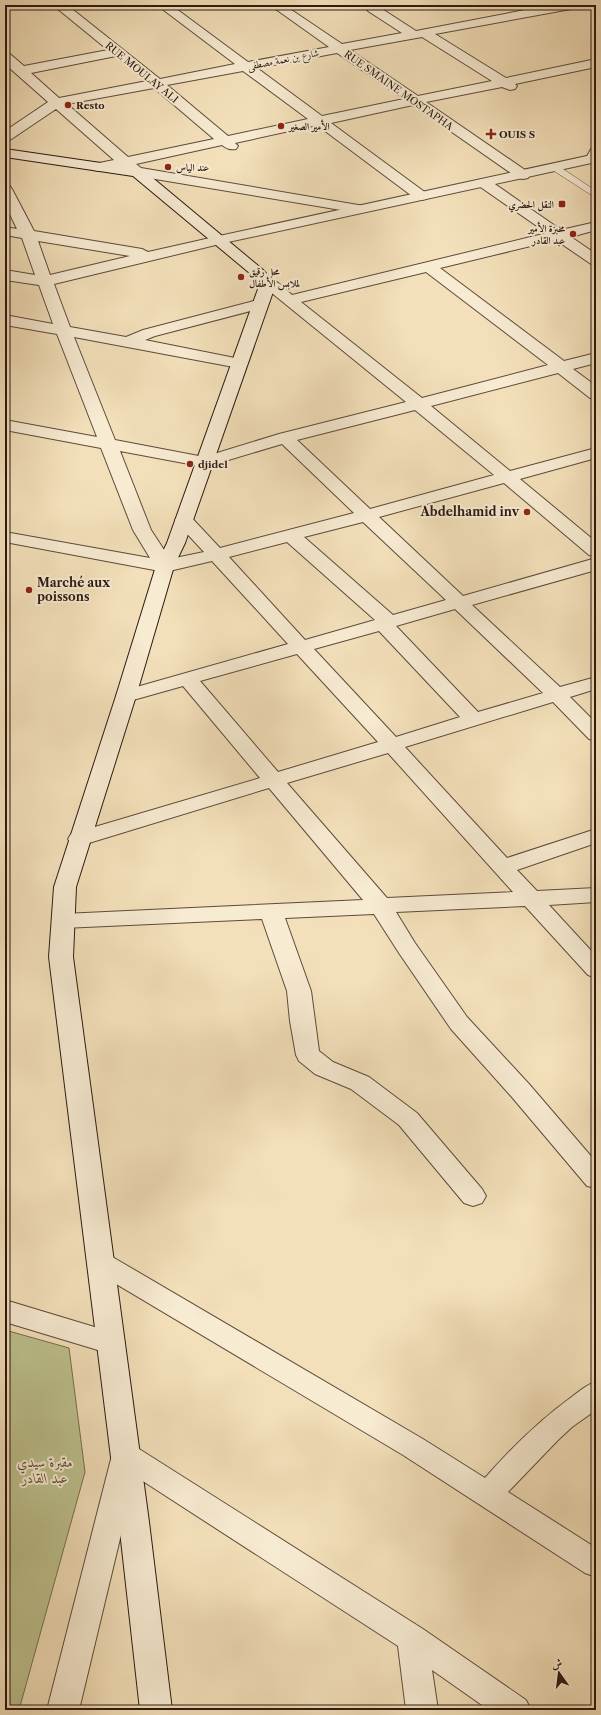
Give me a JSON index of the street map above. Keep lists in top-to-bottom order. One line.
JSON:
{"streets":{"street":["شارع بن نعمة مصطفى","RUE MOULAY ALI","RUE SMAINE MOSTAPHA"]},"crossings":[["شارع بن نعمة مصطفى","RUE MOULAY ALI"],["شارع بن نعمة مصطفى","RUE SMAINE MOSTAPHA"]],"parks":["مقبرة سيدي عبد القادر"],"places":{"other":["Resto","الأمير الصغير","عند الياس","مخبزة الأمير عبد القادر","محل رقيق لملابس الأطفال","djidel","Abdelhamid inv","Marché aux poissons"],"health":["OUIS S"],"transit":["النقل الحضري"]},"north":"top"}
